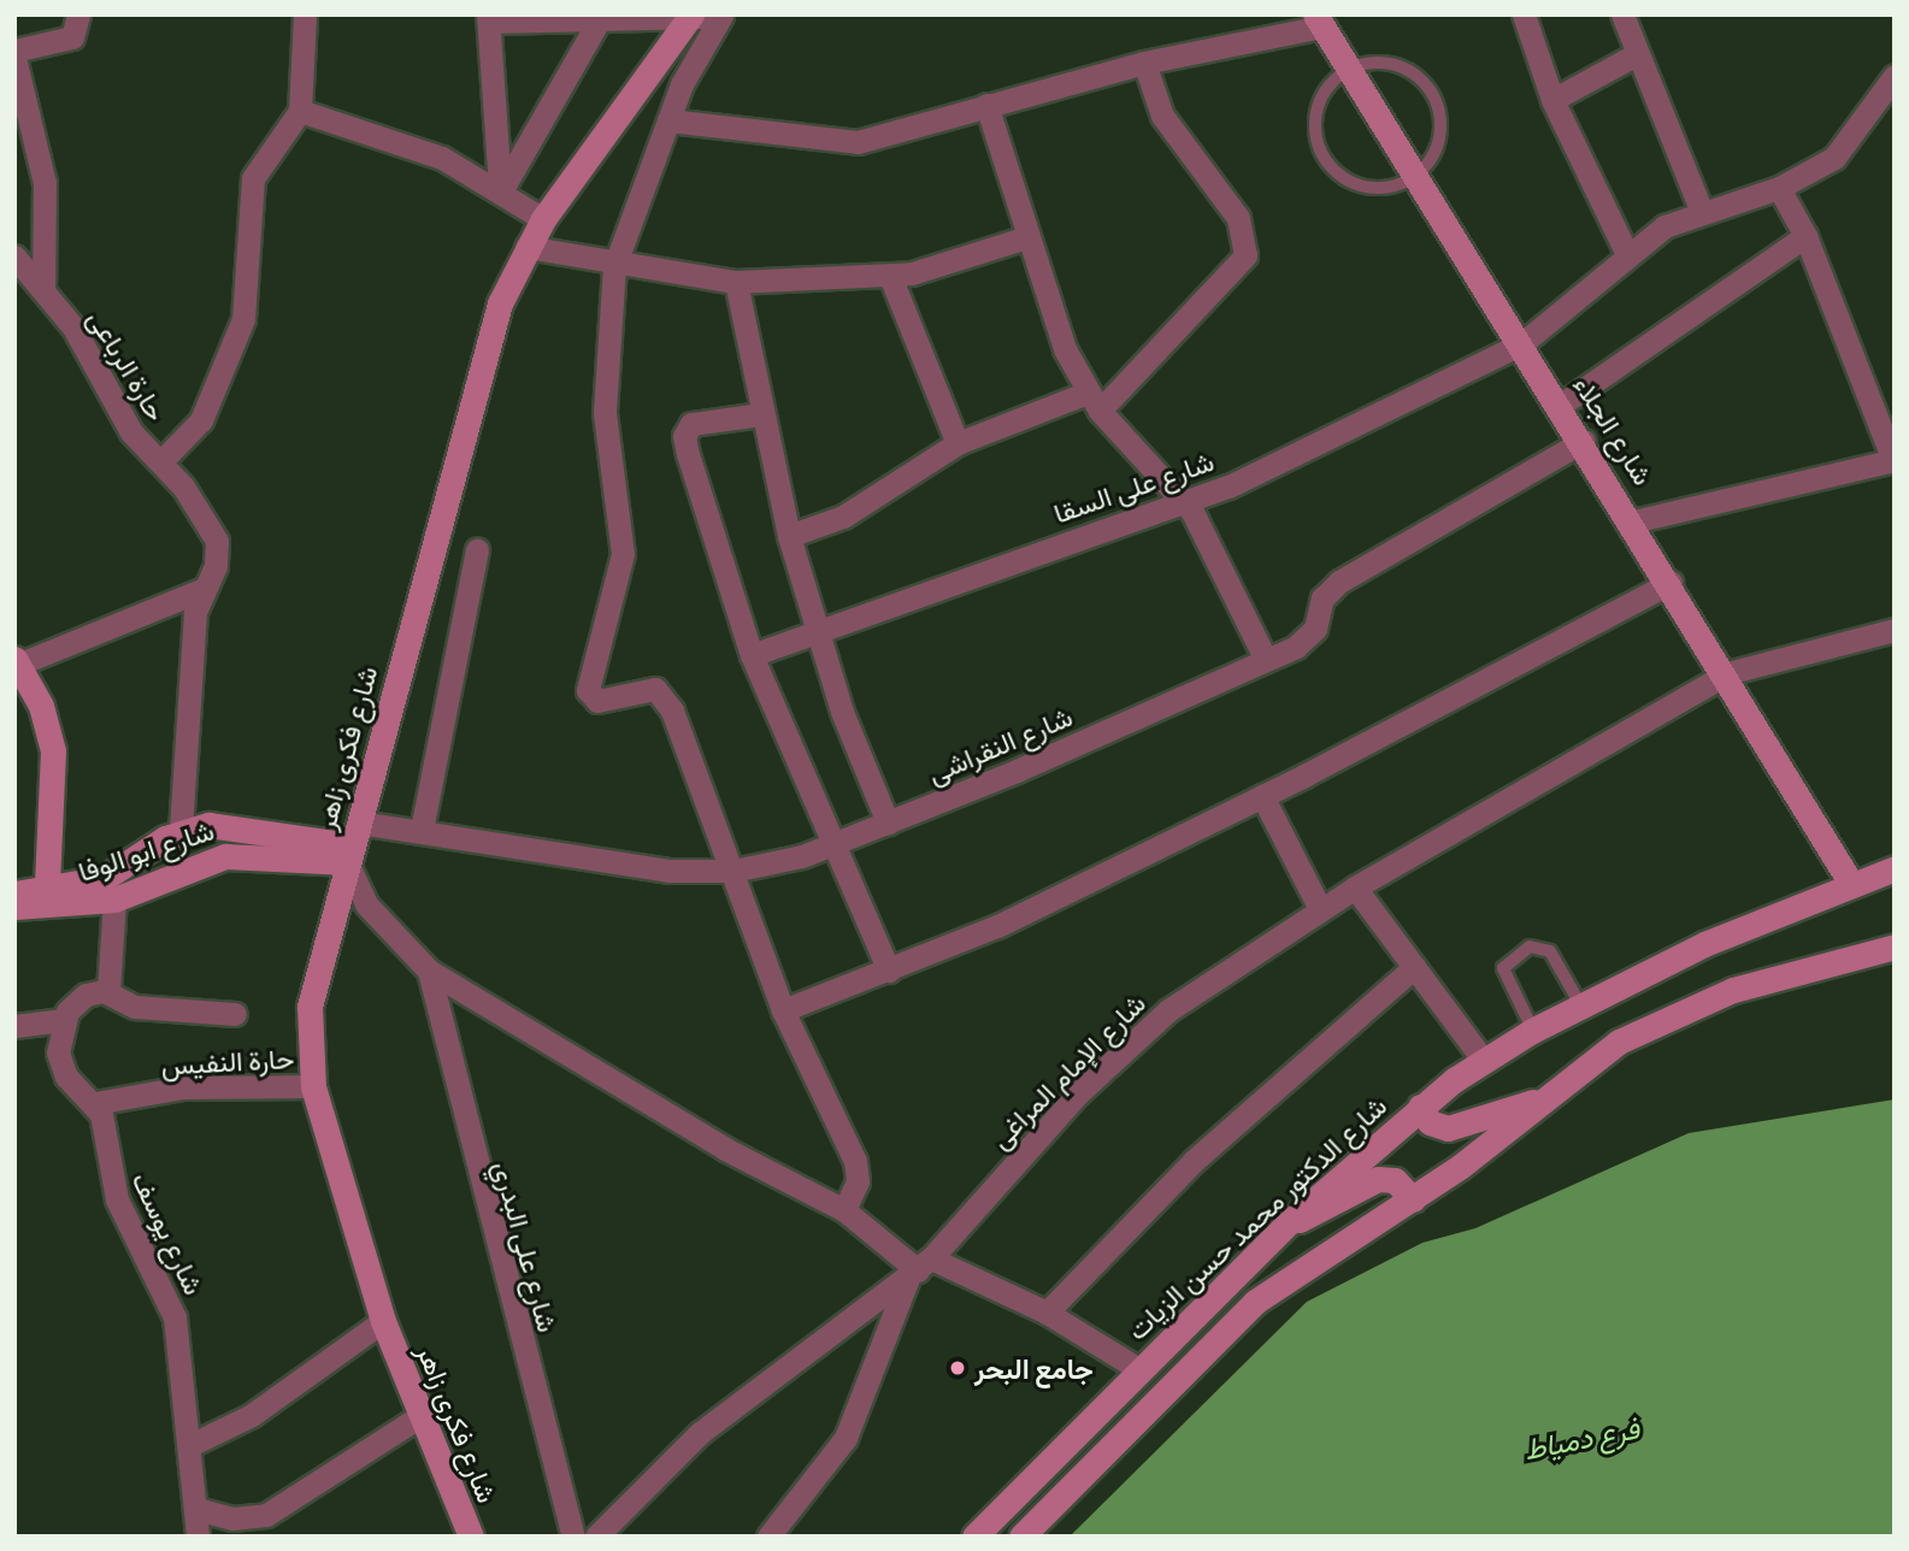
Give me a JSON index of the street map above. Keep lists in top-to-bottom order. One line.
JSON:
{"streets":{"street":["حارة الرباعى","شارع الجلاء","شارع على السقا","شارع النقراشى","شارع فكرى زاهر","شارع ابو الوفا","حارة النفيس","شارع الإمام المراغى","شارع الدكتور محمد حسن الزيات","شارع يوسف","شارع على البدري"]},"crossings":[["حارة الرباعى","شارع ابو الوفا"],["شارع الجلاء","شارع على السقا"],["شارع الجلاء","شارع النقراشى"],["شارع الجلاء","شارع الإمام المراغى"],["شارع الجلاء","شارع الدكتور محمد حسن الزيات"],["شارع النقراشى","شارع فكرى زاهر"],["شارع النقراشى","شارع ابو الوفا"],["شارع فكرى زاهر","شارع ابو الوفا"],["شارع فكرى زاهر","حارة النفيس"],["حارة النفيس","شارع يوسف"]],"water":["فرع دمياط"],"places":["جامع البحر"]}
